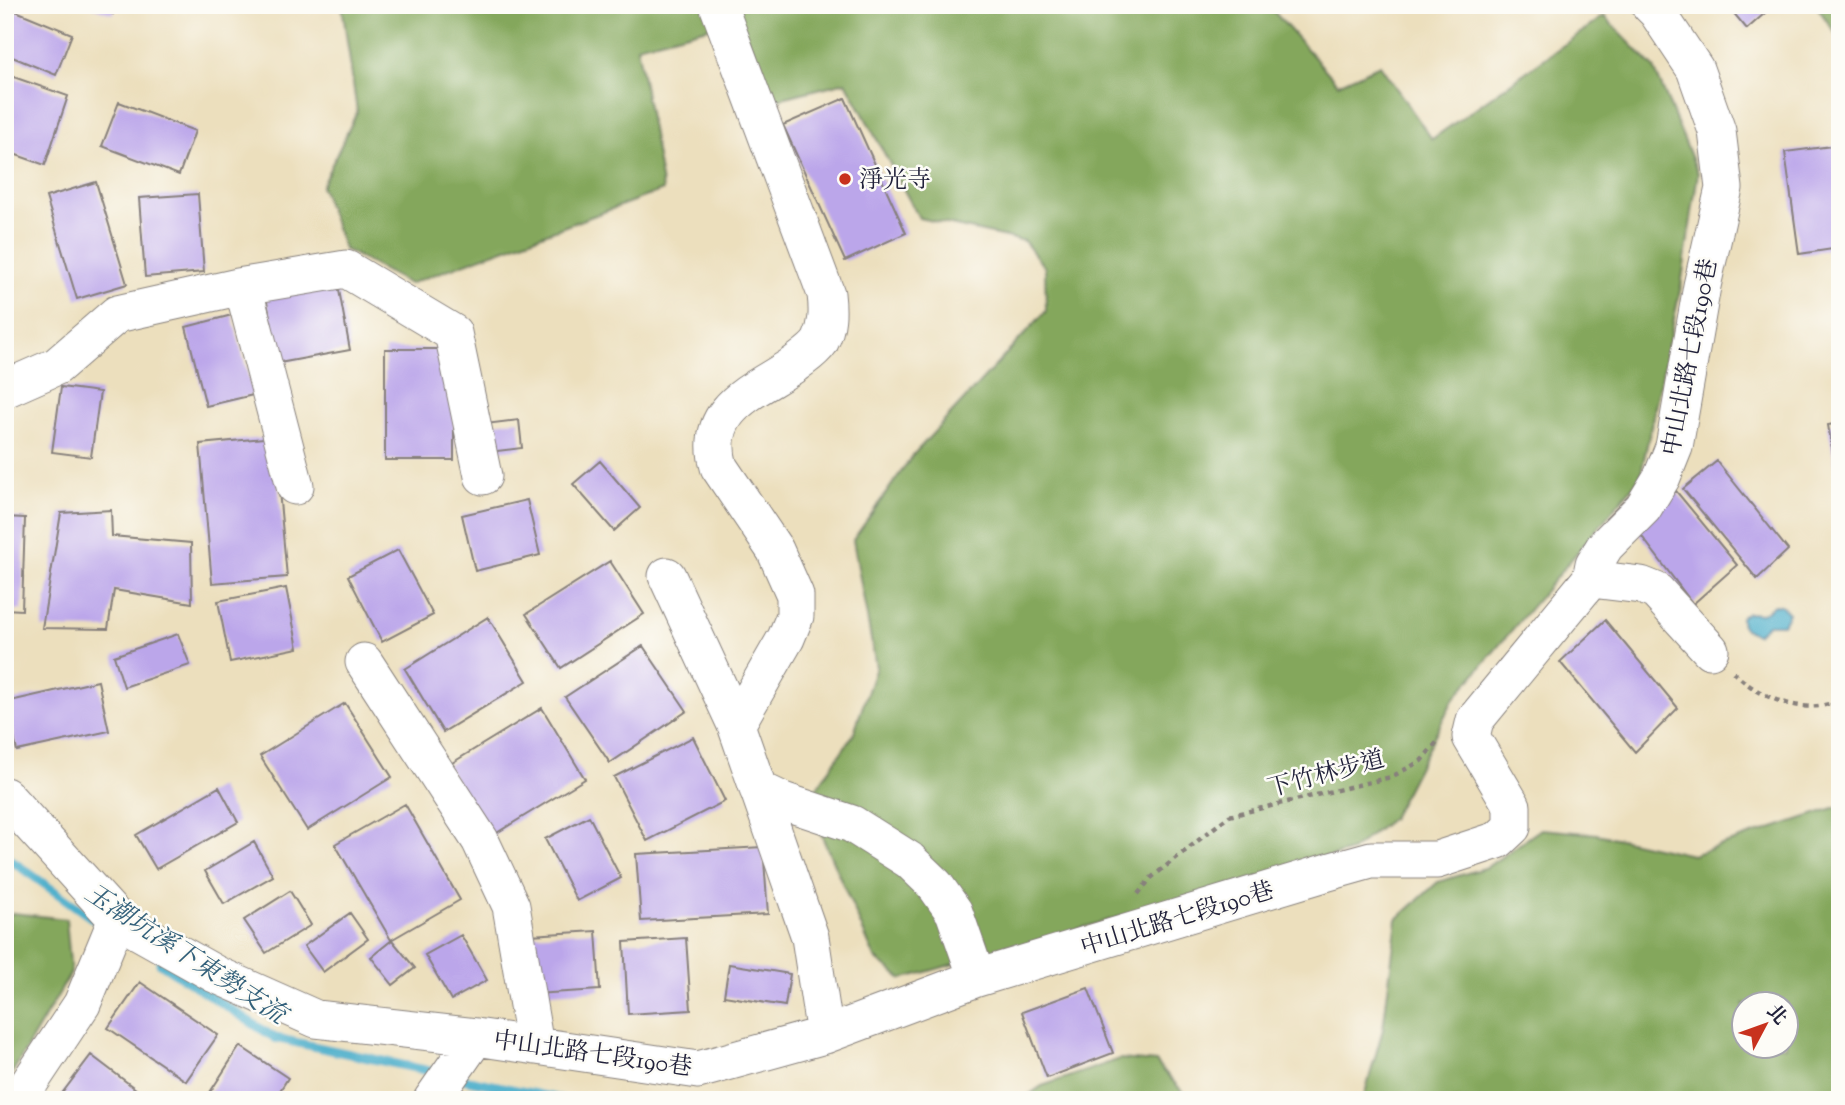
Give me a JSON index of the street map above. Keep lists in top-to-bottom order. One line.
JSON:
{"streets":{"street":["中山北路七段190巷"],"path":["下竹林步道"]},"water":["玉潮坑溪下東勢支流"],"places":["淨光寺"],"north":"top right"}
